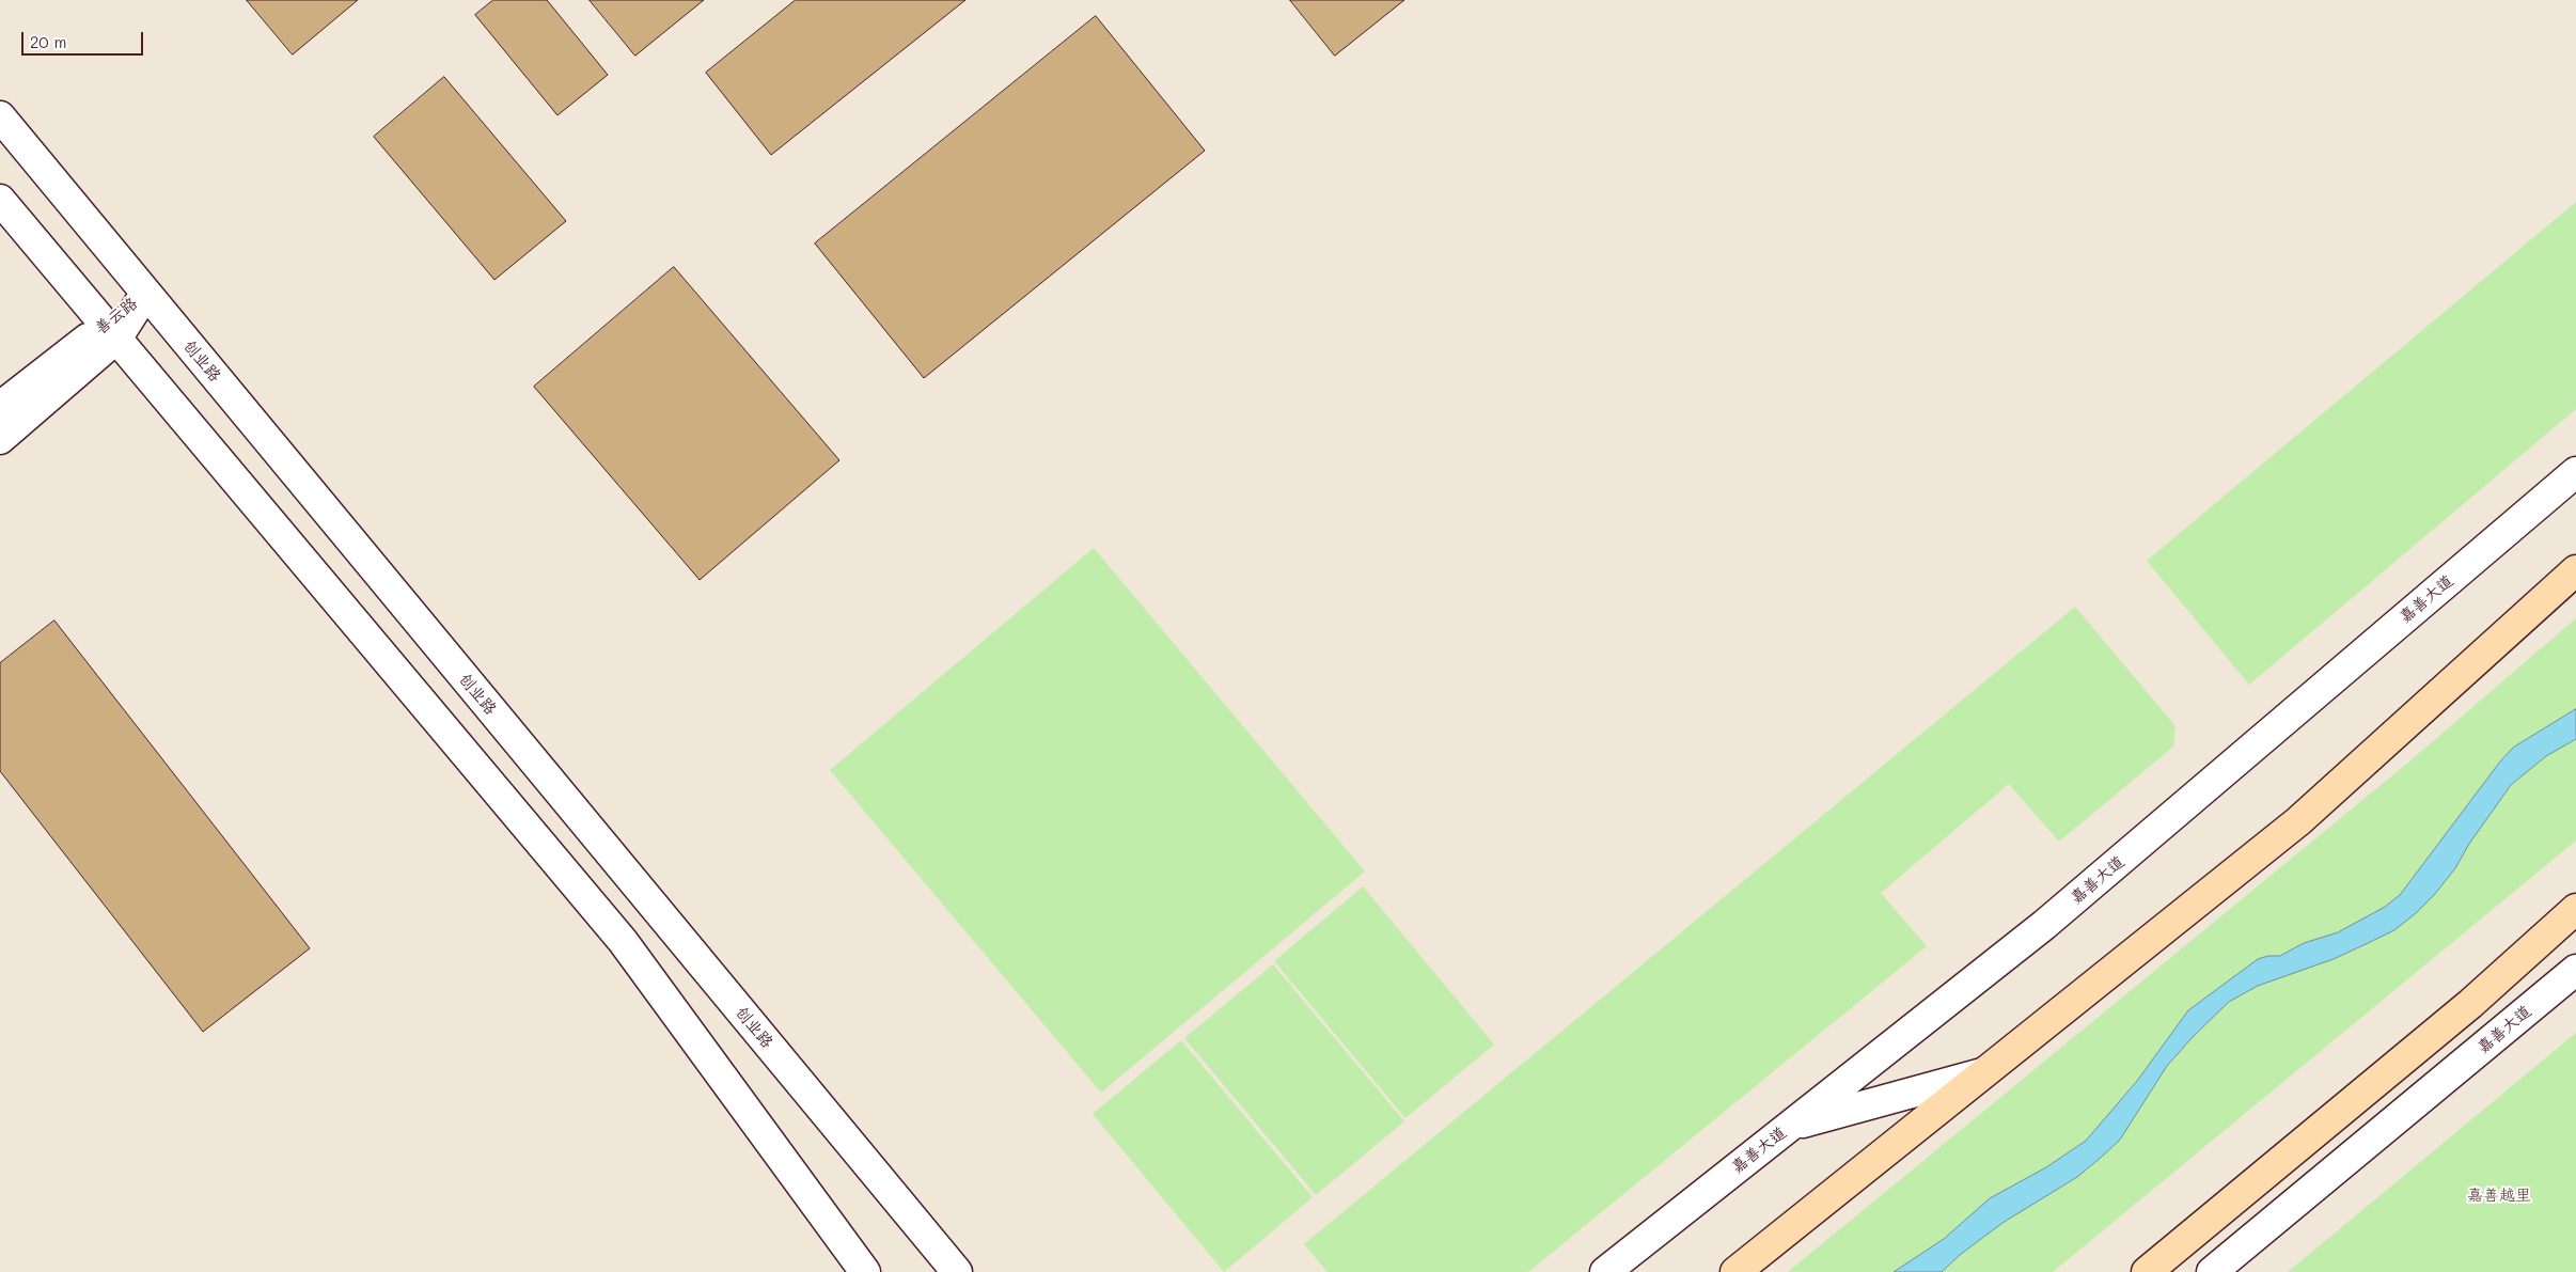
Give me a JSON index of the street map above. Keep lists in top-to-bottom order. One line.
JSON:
{"streets":{"street":["善云路","创业路","嘉善大道"]},"crossings":[["善云路","创业路"]],"parks":["嘉善越里"],"scale_bar":"20 m"}
